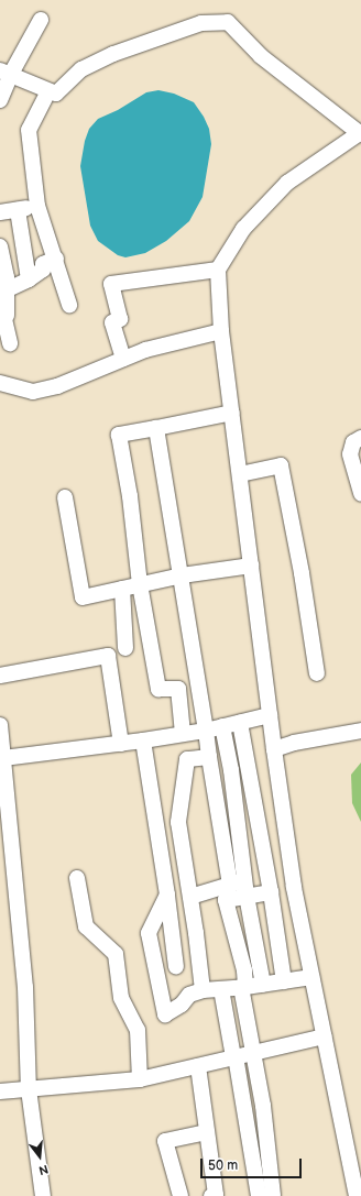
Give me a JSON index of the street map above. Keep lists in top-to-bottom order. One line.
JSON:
{"scale_bar":"50 m","north":"bottom"}
